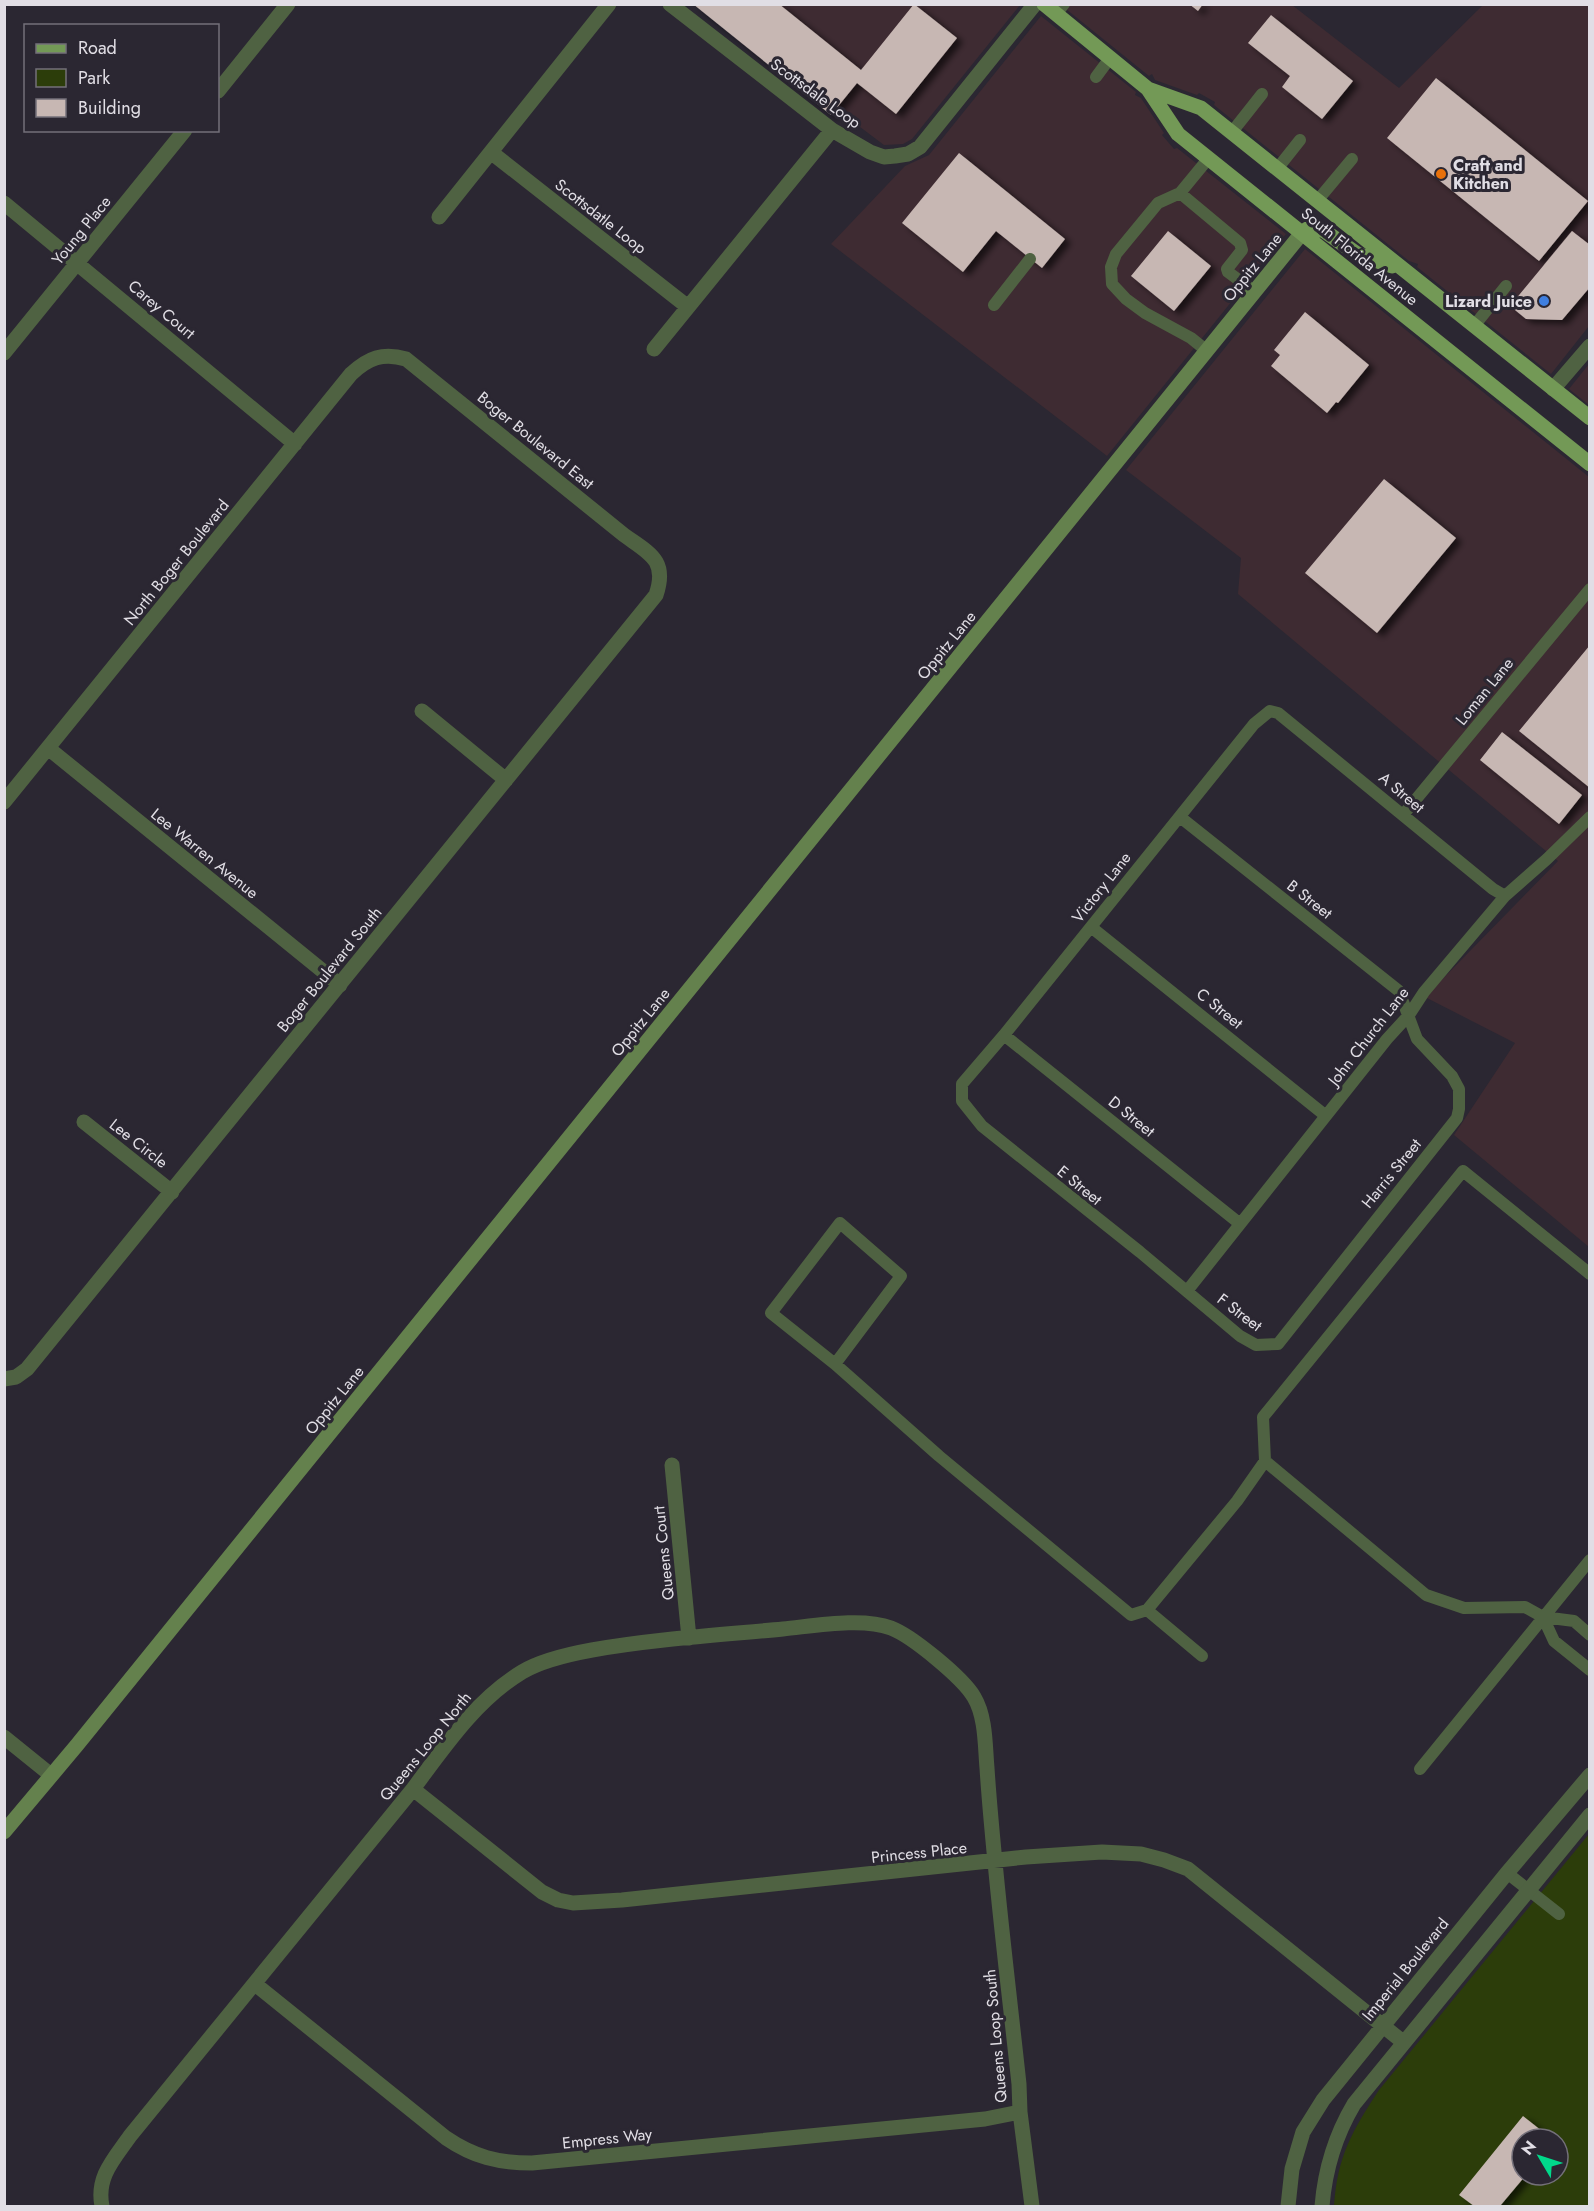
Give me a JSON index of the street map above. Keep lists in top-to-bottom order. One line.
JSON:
{"streets":{"main road":["South Florida Avenue"],"street":["Scottsdale Loop","Scottsdatle Loop","Young Place","Oppitz Lane","Carey Court","Boger Boulevard East","North Boger Boulevard","Lee Warren Avenue","Boger Boulevard South","Lee Circle","Queens Court","Queens Loop North","Princess Place","Imperial Boulevard","Queens Loop South","Empress Way"],"lane":["Loman Lane","A Street","Victory Lane","B Street","C Street","John Church Lane","D Street","Harris Street","E Street","F Street"]},"crossings":[["Young Place","Carey Court"],["South Florida Avenue","Oppitz Lane"],["Carey Court","North Boger Boulevard"],["Boger Boulevard East","North Boger Boulevard"],["Boger Boulevard East","Boger Boulevard South"],["North Boger Boulevard","Lee Warren Avenue"],["Loman Lane","A Street"],["A Street","Victory Lane"],["A Street","John Church Lane"],["Lee Warren Avenue","Boger Boulevard South"],["Victory Lane","B Street"],["Victory Lane","C Street"],["Victory Lane","D Street"],["Victory Lane","E Street"],["B Street","John Church Lane"],["B Street","Harris Street"],["Boger Boulevard South","Lee Circle"],["C Street","John Church Lane"],["John Church Lane","D Street"],["John Church Lane","Harris Street"],["John Church Lane","E Street"],["John Church Lane","F Street"],["Harris Street","F Street"],["E Street","F Street"],["Queens Court","Queens Loop North"],["Queens Loop North","Princess Place"],["Queens Loop North","Queens Loop South"],["Queens Loop North","Empress Way"],["Princess Place","Imperial Boulevard"],["Princess Place","Queens Loop South"],["Queens Loop South","Empress Way"]],"places":["Craft and Kitchen","Lizard Juice"],"legend":["Road","Park","Building"],"north":"top left"}
